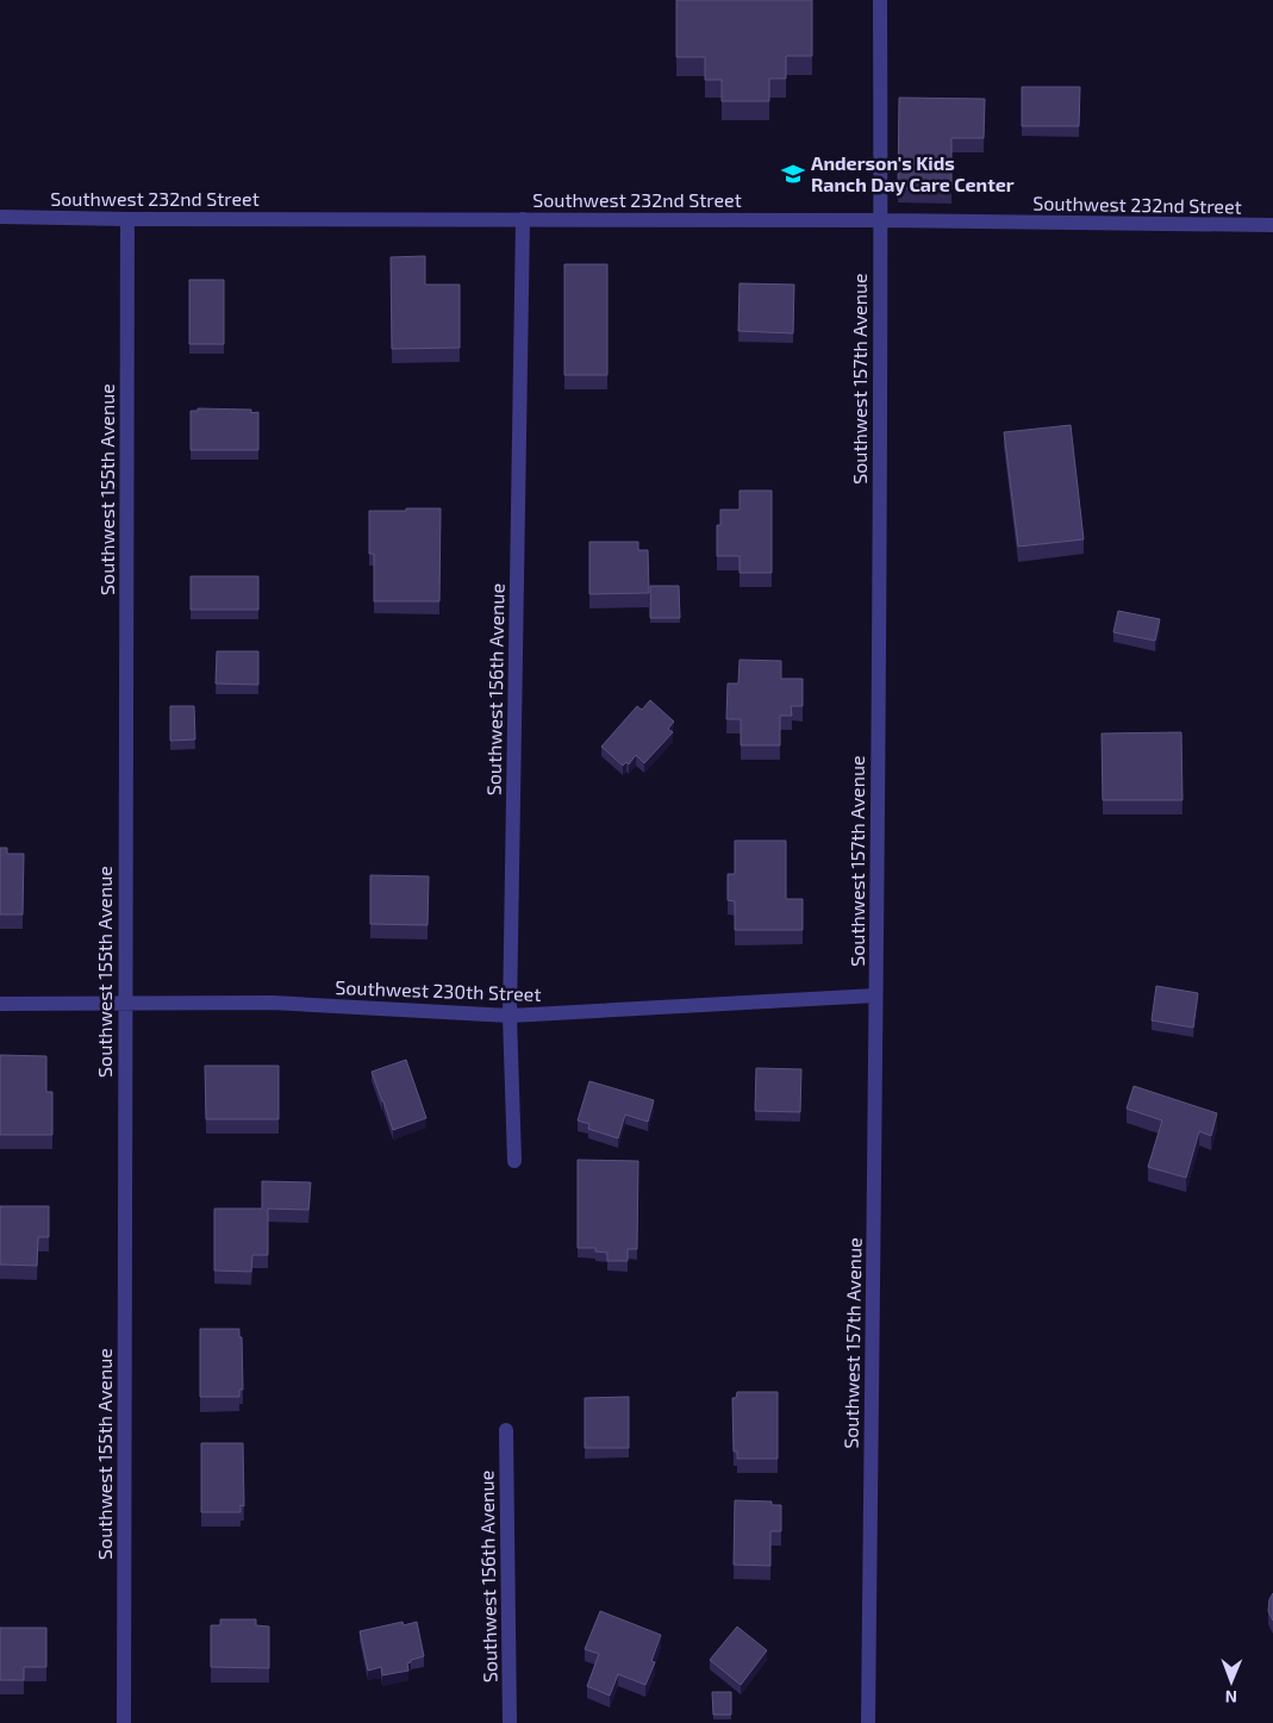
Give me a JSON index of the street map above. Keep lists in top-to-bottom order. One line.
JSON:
{"streets":{"street":["Southwest 232nd Street","Southwest 157th Avenue","Southwest 155th Avenue","Southwest 156th Avenue","Southwest 230th Street"]},"crossings":[["Southwest 232nd Street","Southwest 157th Avenue"],["Southwest 232nd Street","Southwest 155th Avenue"],["Southwest 232nd Street","Southwest 156th Avenue"],["Southwest 157th Avenue","Southwest 230th Street"],["Southwest 155th Avenue","Southwest 230th Street"],["Southwest 156th Avenue","Southwest 230th Street"]],"places":{"school or university":["Anderson's Kids Ranch Day Care Center"]},"north":"bottom"}
